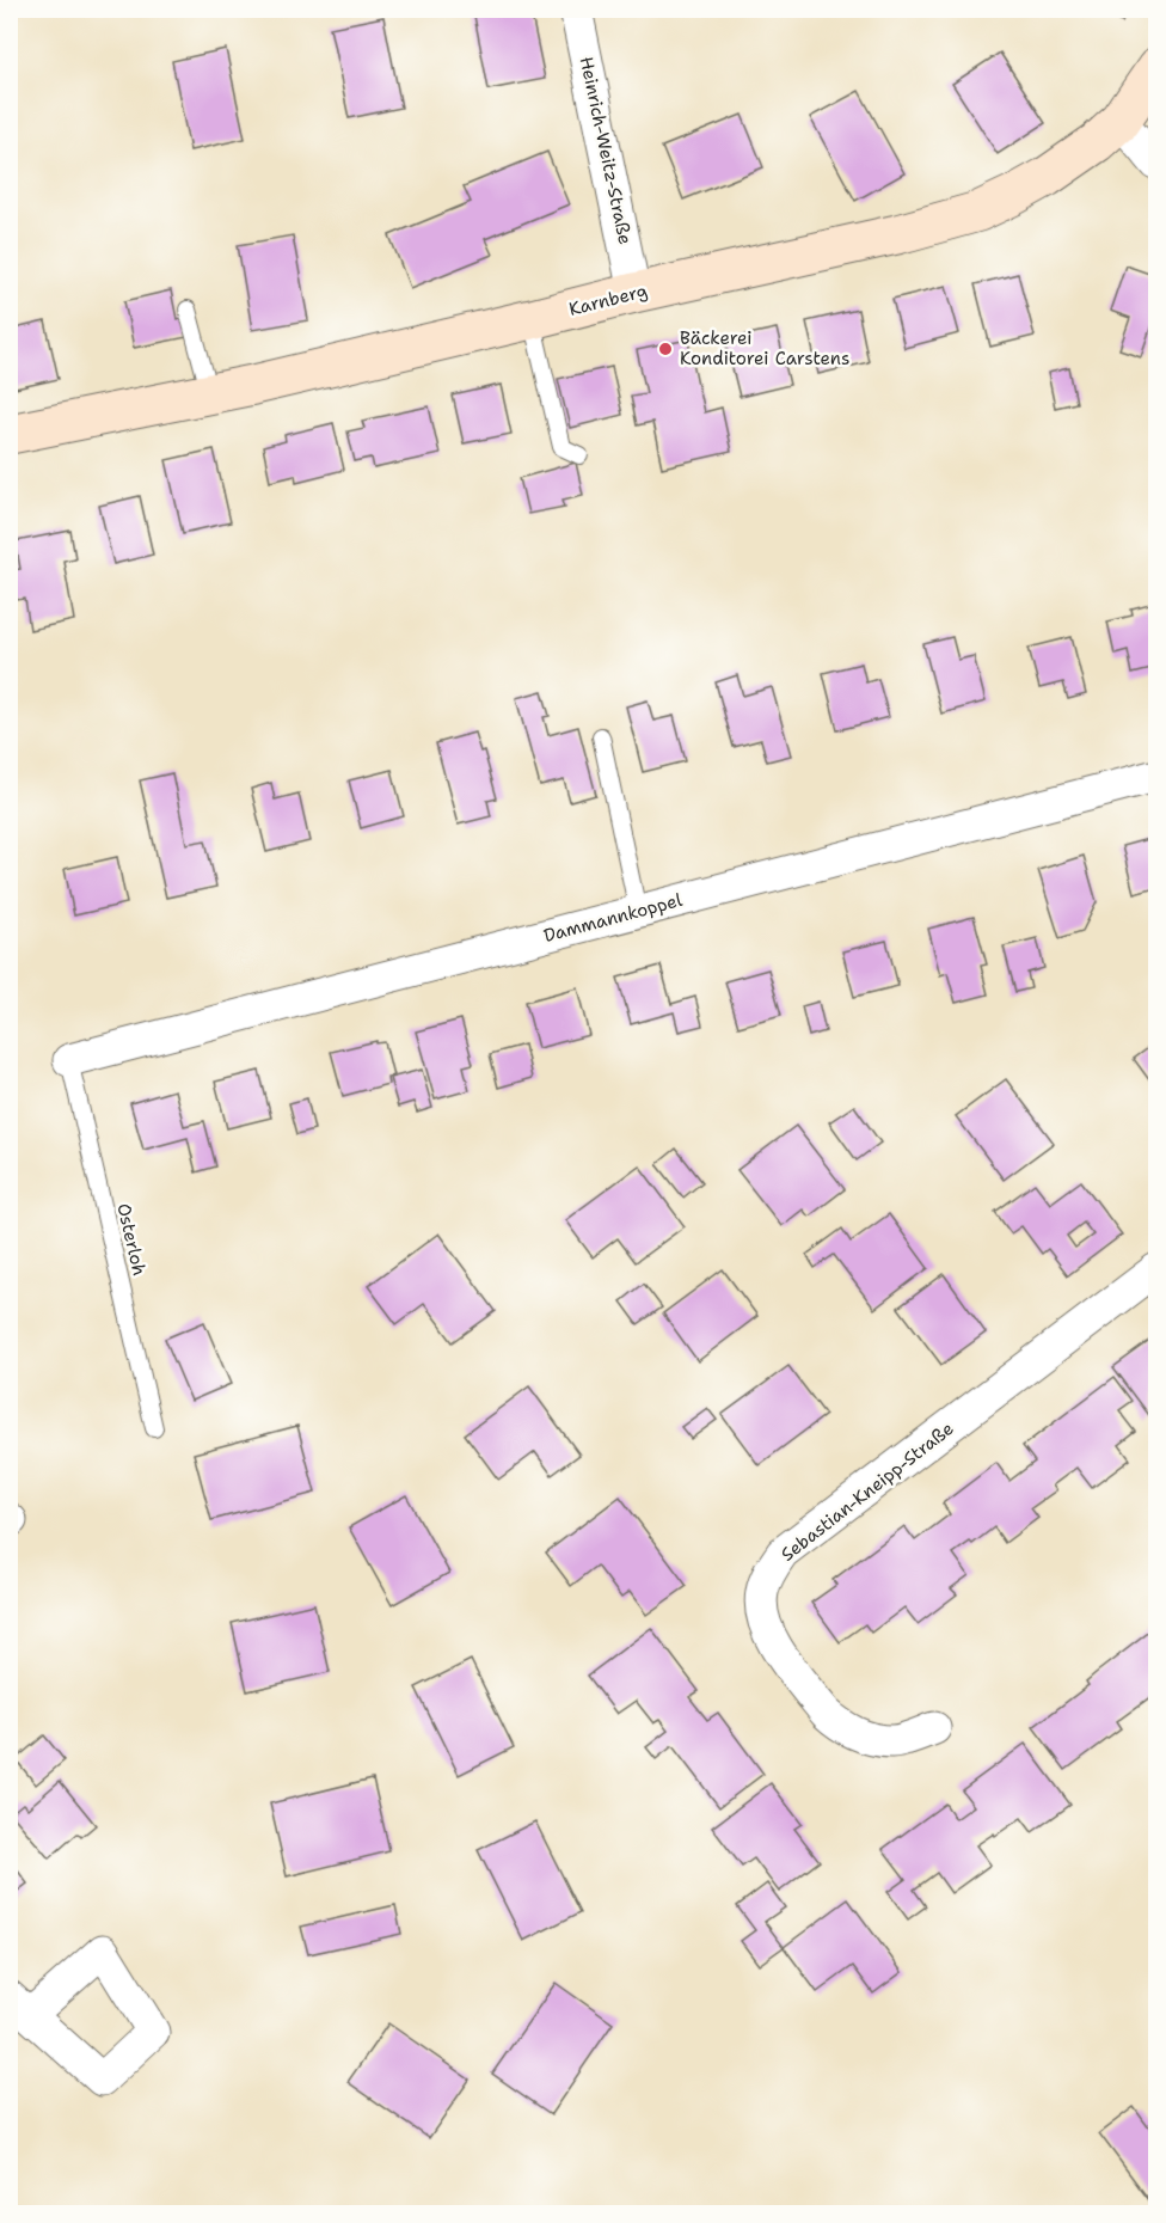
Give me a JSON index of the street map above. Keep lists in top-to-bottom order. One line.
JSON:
{"streets":{"street":["Heinrich-Weitz-Straße","Karnberg","Dammannkoppel","Sebastian-Kneipp-Straße"],"lane":["Osterloh"]},"crossings":[["Heinrich-Weitz-Straße","Karnberg"],["Dammannkoppel","Osterloh"]],"places":["Bäckerei Konditorei Carstens"]}
